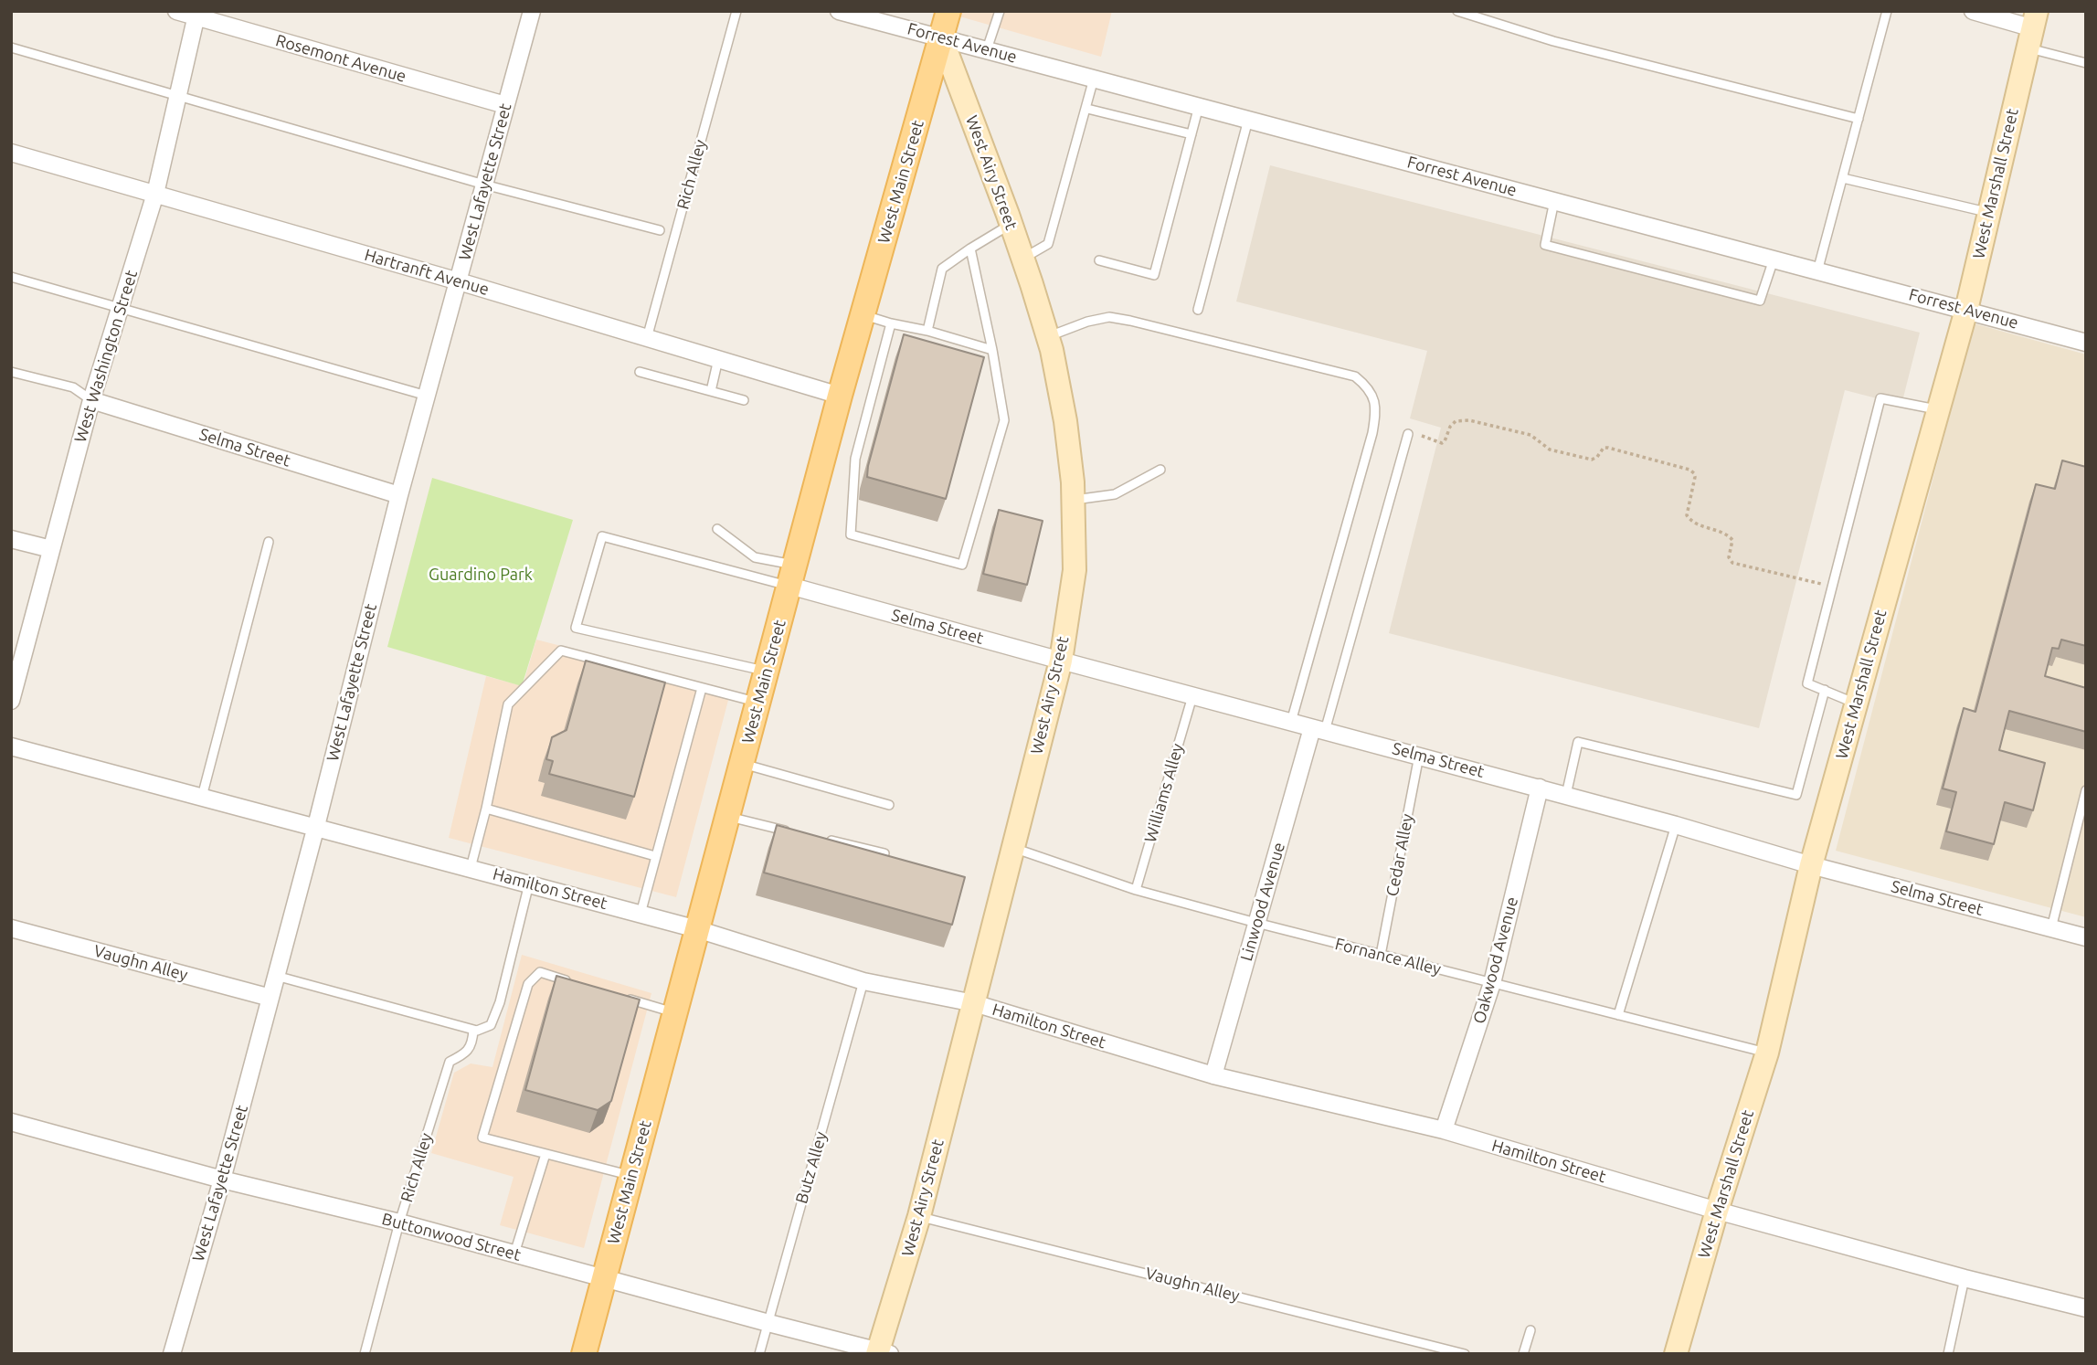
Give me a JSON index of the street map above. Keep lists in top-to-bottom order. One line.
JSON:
{"streets":{"main road":["West Airy Street","West Main Street","West Marshall Street"],"street":["Forrest Avenue","Rosemont Avenue","West Lafayette Street","Hartranft Avenue","West Washington Street","Selma Street","Hamilton Street","Linwood Avenue","Oakwood Avenue","Vaughn Alley","Buttonwood Street"],"lane":["Rich Alley","Williams Alley","Cedar Alley","Fornance Alley","Butz Alley"]},"crossings":[["Forrest Avenue","West Airy Street"],["Forrest Avenue","West Main Street"],["Forrest Avenue","West Marshall Street"],["Rosemont Avenue","West Lafayette Street"],["Rosemont Avenue","West Washington Street"],["West Airy Street","West Main Street"],["West Airy Street","Selma Street"],["West Airy Street","Hamilton Street"],["West Airy Street","Fornance Alley"],["West Airy Street","Vaughn Alley"],["West Airy Street","Buttonwood Street"],["Rich Alley","Hartranft Avenue"],["Rich Alley","Buttonwood Street"],["West Lafayette Street","Hartranft Avenue"],["West Lafayette Street","Selma Street"],["West Lafayette Street","Hamilton Street"],["West Lafayette Street","Vaughn Alley"],["West Lafayette Street","Buttonwood Street"],["West Main Street","Hartranft Avenue"],["West Main Street","Selma Street"],["West Main Street","Hamilton Street"],["West Main Street","Buttonwood Street"],["West Marshall Street","Selma Street"],["West Marshall Street","Hamilton Street"],["West Marshall Street","Fornance Alley"],["Hartranft Avenue","West Washington Street"],["West Washington Street","Selma Street"],["Selma Street","Williams Alley"],["Selma Street","Cedar Alley"],["Selma Street","Linwood Avenue"],["Selma Street","Oakwood Avenue"],["Williams Alley","Fornance Alley"],["Cedar Alley","Fornance Alley"],["Hamilton Street","Linwood Avenue"],["Hamilton Street","Oakwood Avenue"],["Hamilton Street","Butz Alley"],["Linwood Avenue","Fornance Alley"],["Fornance Alley","Oakwood Avenue"],["Butz Alley","Buttonwood Street"]],"parks":["Guardino Park"]}
